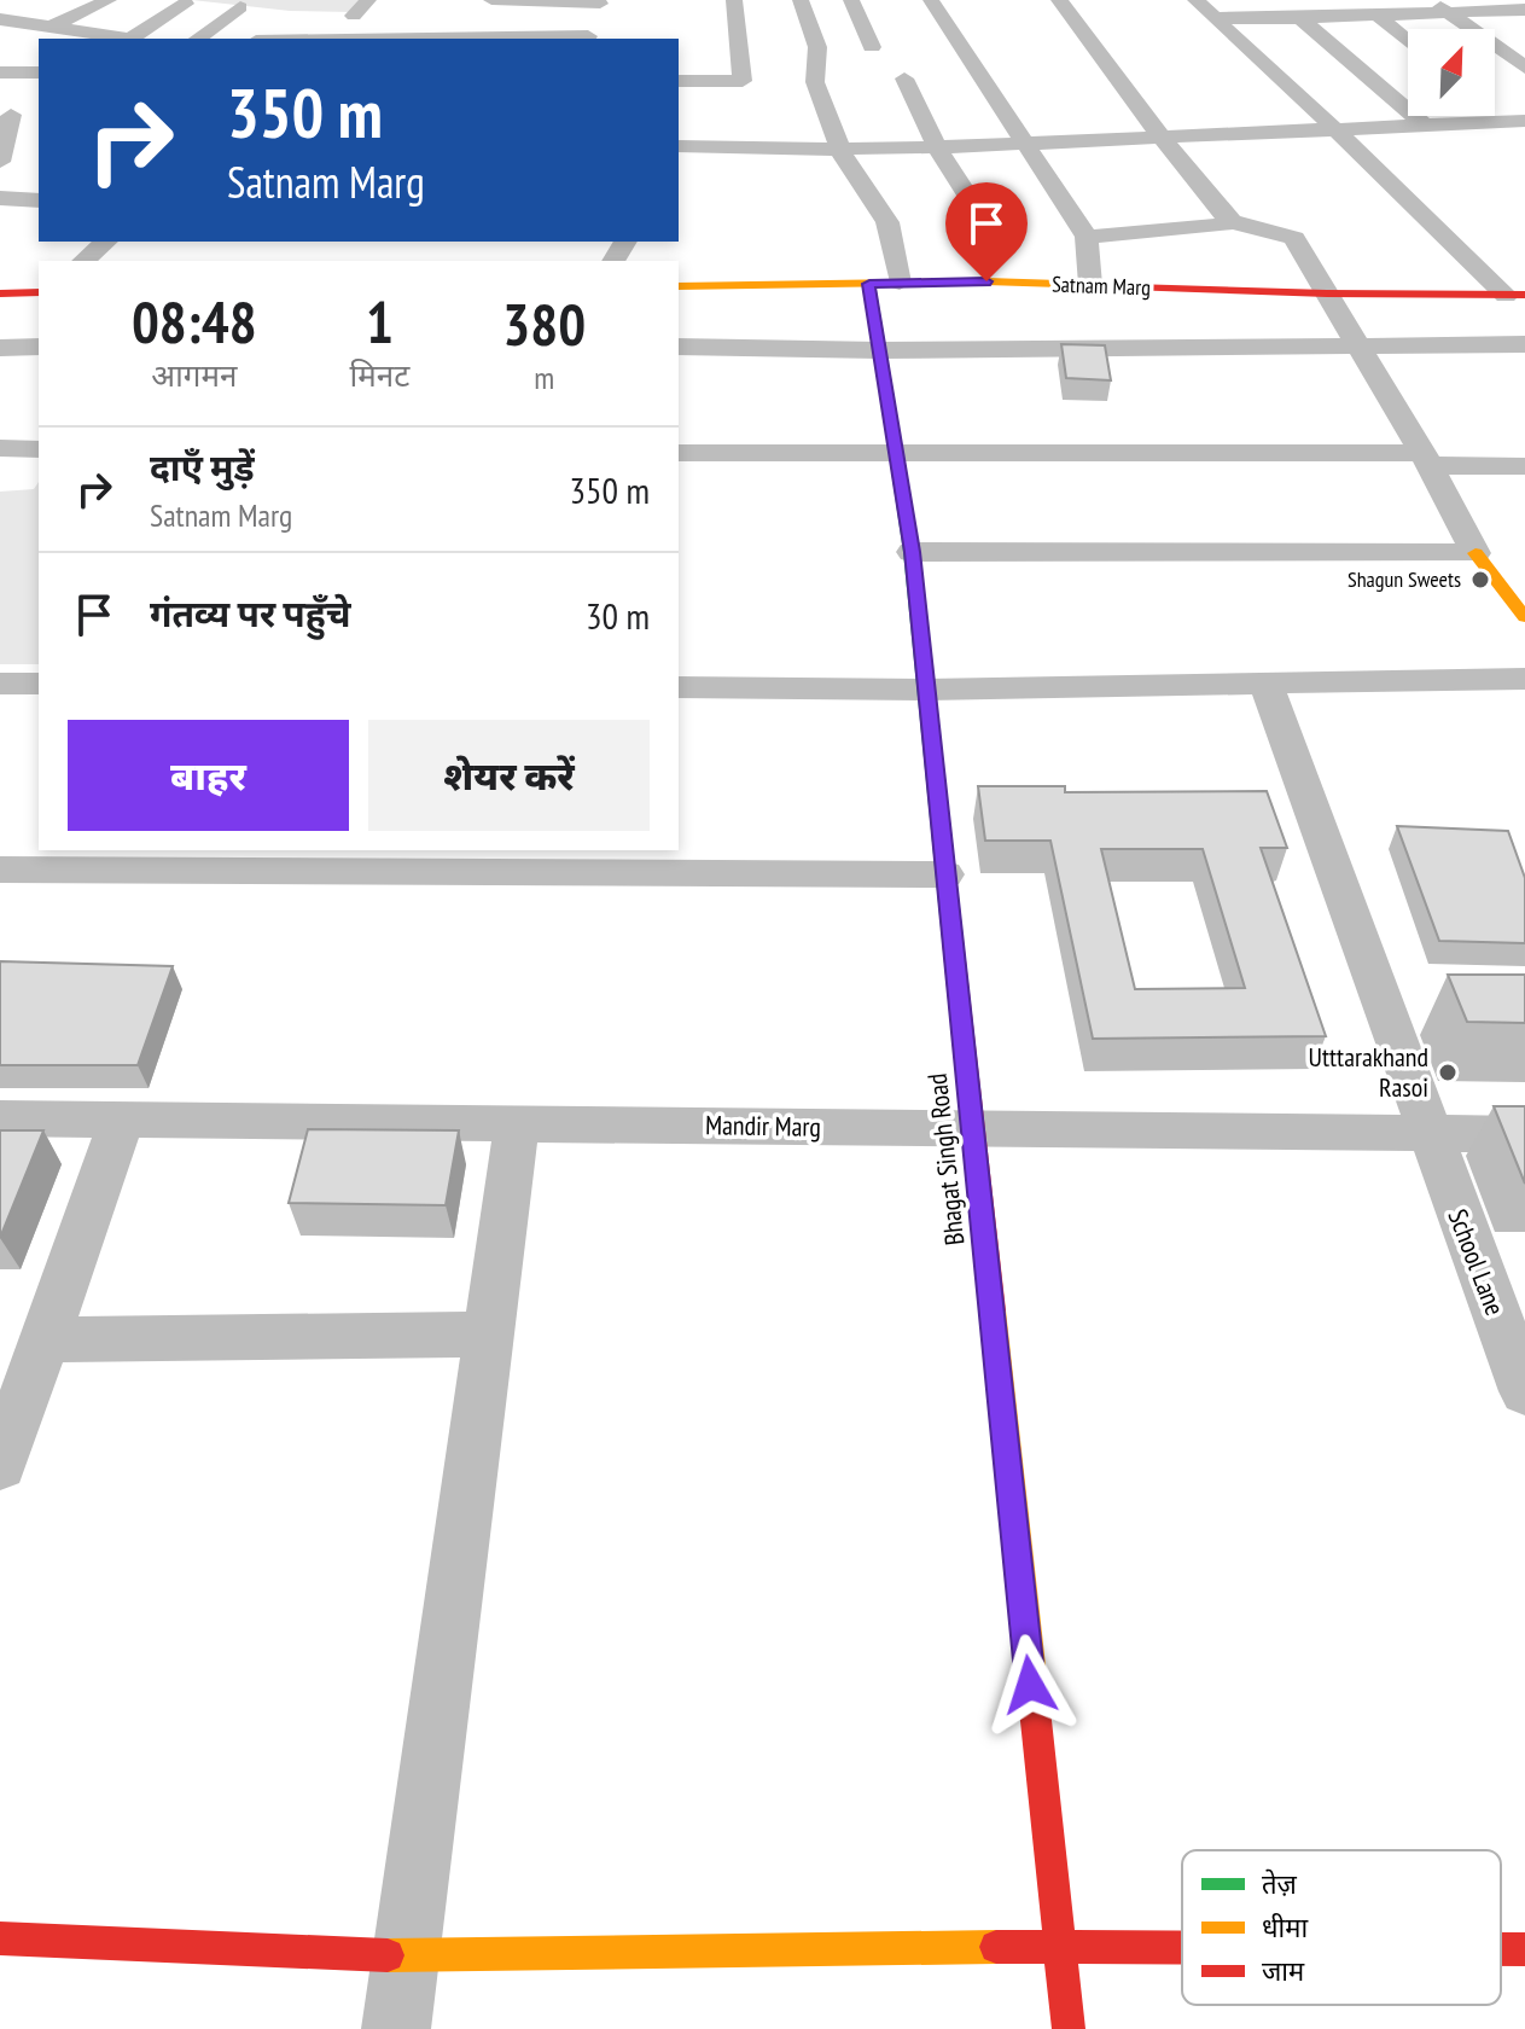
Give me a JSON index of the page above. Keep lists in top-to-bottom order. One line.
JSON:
{"streets":{"street":["Satnam Marg","Mandir Marg","Bhagat Singh Road","School Lane"]},"crossings":[["Satnam Marg","Bhagat Singh Road"],["Mandir Marg","Bhagat Singh Road"],["Mandir Marg","School Lane"]],"places":["Shagun Sweets","Utttarakhand Rasoi"],"legend":["तेज़","धीमा","जाम"],"north":"top right","page":{"turn":["350 m","Satnam Marg"],"eta":["08:48","आगमन","1","मिनट","380","m"],"list":[{"name":"दाएँ मुड़ें","note":"Satnam Marg","value":"350 m"},{"name":"गंतव्य पर पहुँचे","value":"30 m"}],"buttons":["बाहर","शेयर करें"]}}
